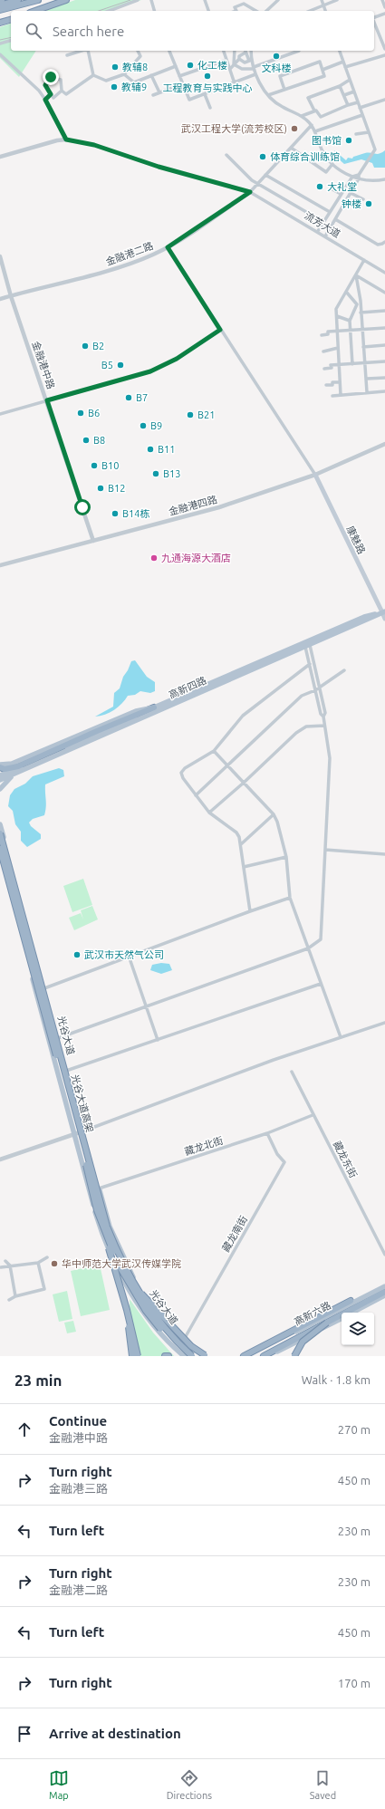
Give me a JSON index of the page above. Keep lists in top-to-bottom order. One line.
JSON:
{"streets":{"highway":["光谷大道高架"],"main road":["康魅路","高新四路","光谷大道","高新六路"],"street":["流芳大道","金融港二路","金融港中路","金融港四路","藏龙北街","藏龙东街","藏龙南街"]},"crossings":[["流芳大道","金融港二路"],["金融港二路","金融港中路"],["金融港中路","金融港四路"],["金融港四路","康魅路"],["康魅路","高新四路"],["光谷大道","光谷大道高架"],["光谷大道","藏龙北街"],["光谷大道","藏龙南街"],["藏龙北街","藏龙东街"],["藏龙北街","藏龙南街"]],"places":["文科楼","化工楼","教辅8","工程教育与实践中心","教辅9","武汉工程大学(流芳校区)","图书馆","体育综合训练馆","大礼堂","钟楼","B2","B5","B7","B6","B21","B9","B8","B11","B10","B13","B12","B14栋","九通海源大酒店","武汉市天然气公司","华中师范大学武汉传媒学院"],"page":{"search":"Search here","heading":["23 min","Walk · 1.8 km"],"list":[["Continue","金融港中路","270 m"],["Turn right","金融港三路","450 m"],["Turn left","230 m"],["Turn right","金融港二路","230 m"],["Turn left","450 m"],["Turn right","170 m"],"Arrive at destination"],"nav":["Map","Directions","Saved"]}}
